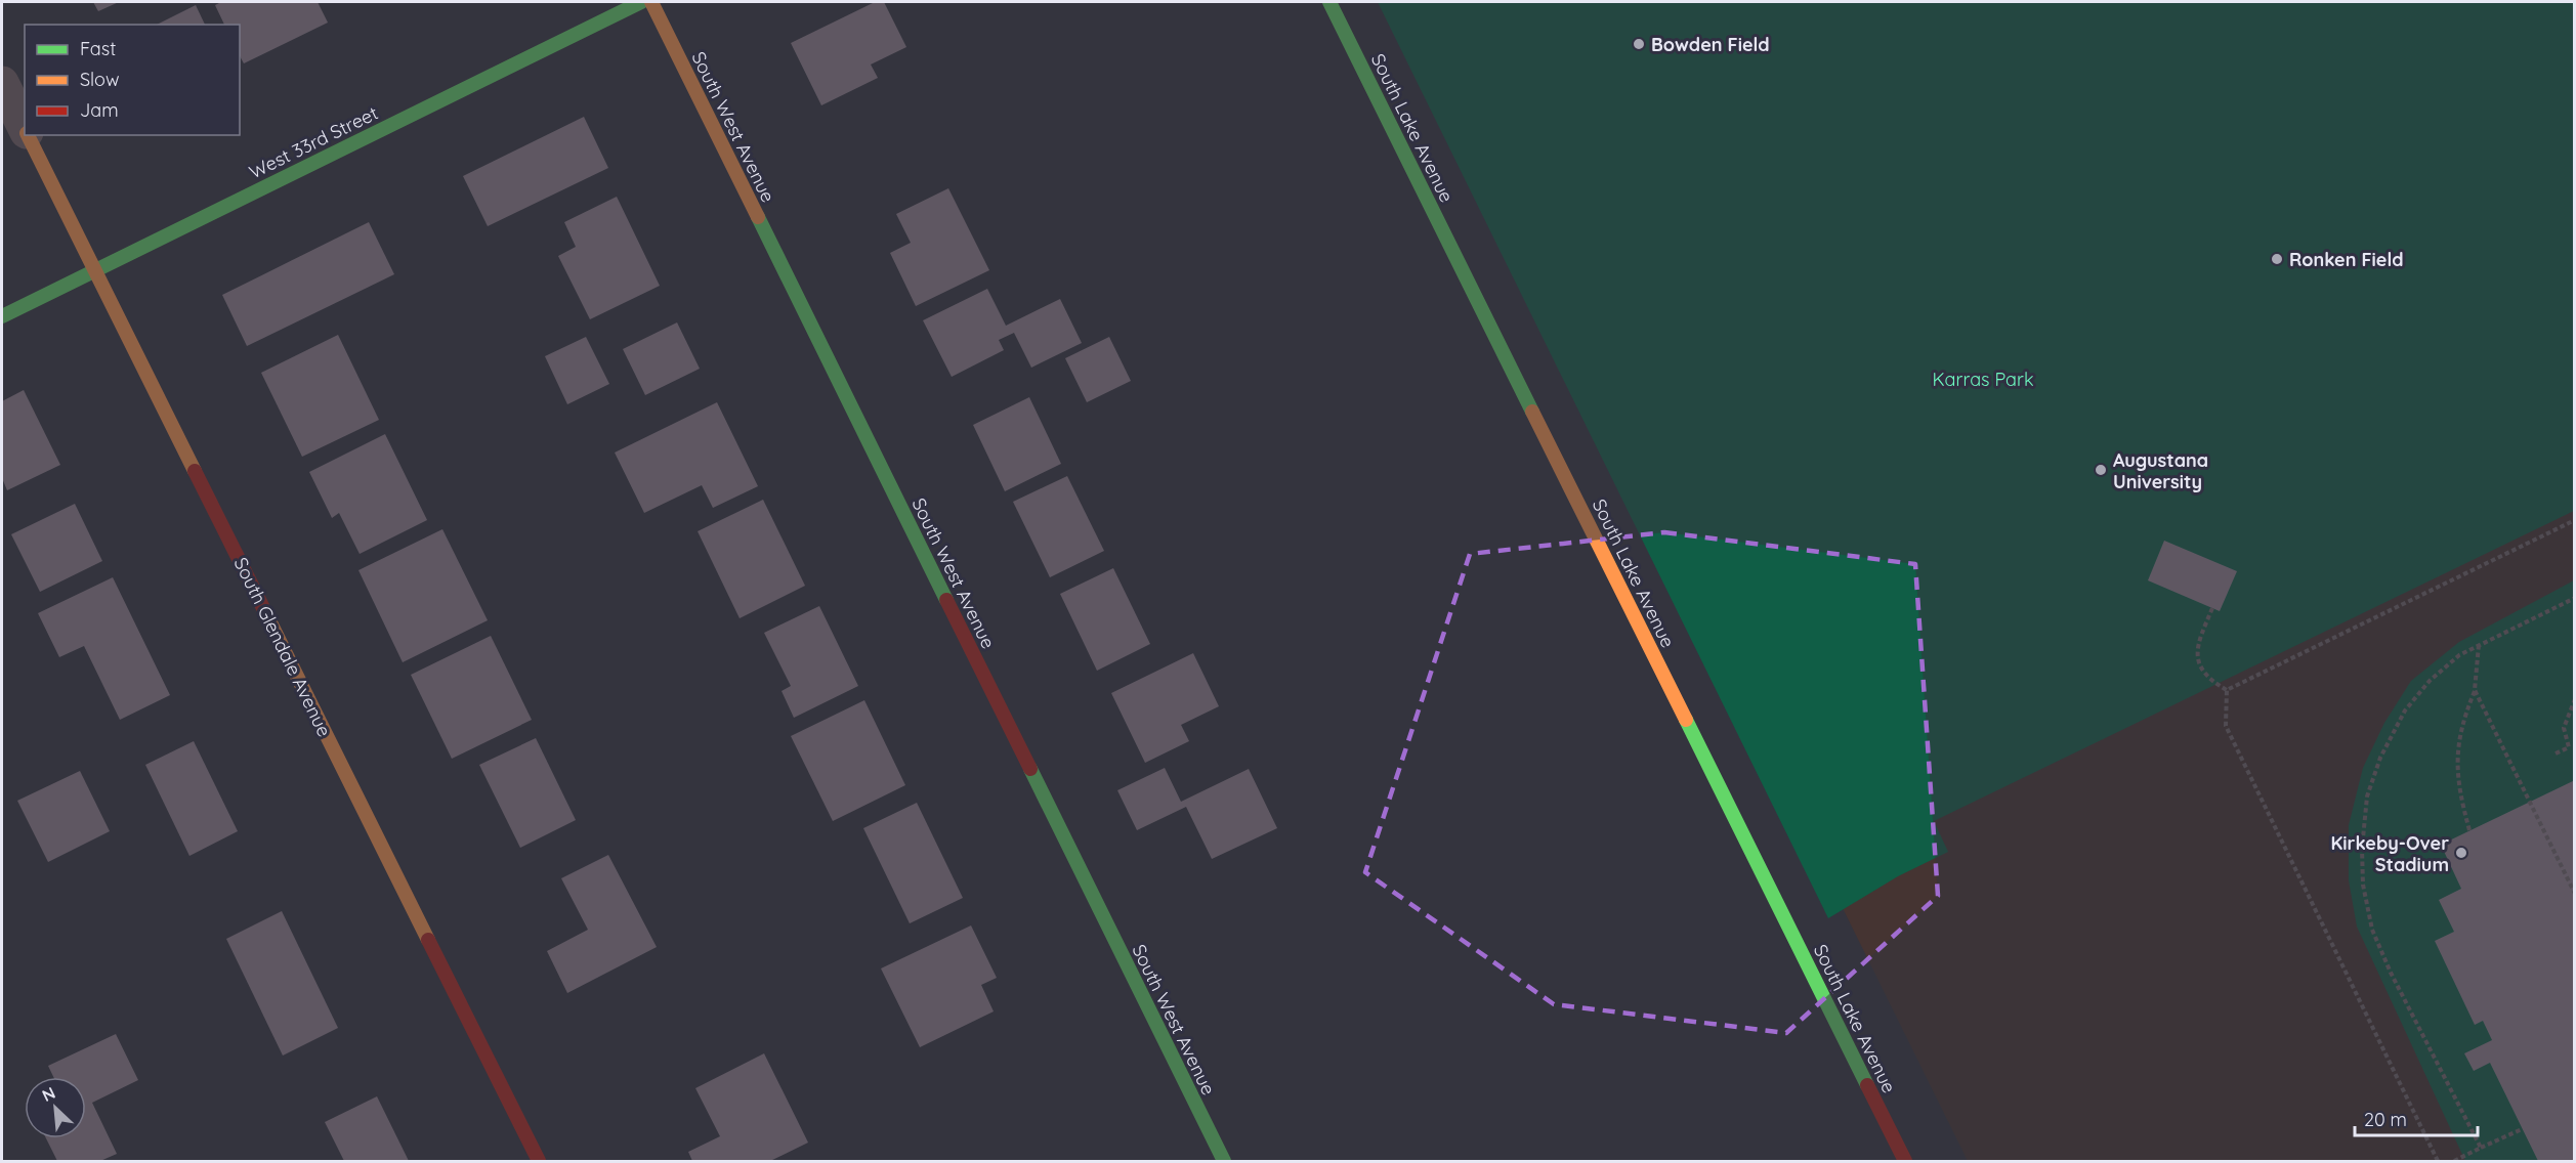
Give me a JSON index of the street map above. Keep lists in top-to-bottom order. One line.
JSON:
{"streets":{"street":["South West Avenue","South Lake Avenue","West 33rd Street","South Glendale Avenue"]},"crossings":[["West 33rd Street","South Glendale Avenue"]],"parks":["Karras Park"],"places":["Bowden Field","Ronken Field","Augustana University","Kirkeby-Over Stadium"],"legend":["Fast","Slow","Jam"],"scale_bar":"20 m","north":"top left"}
